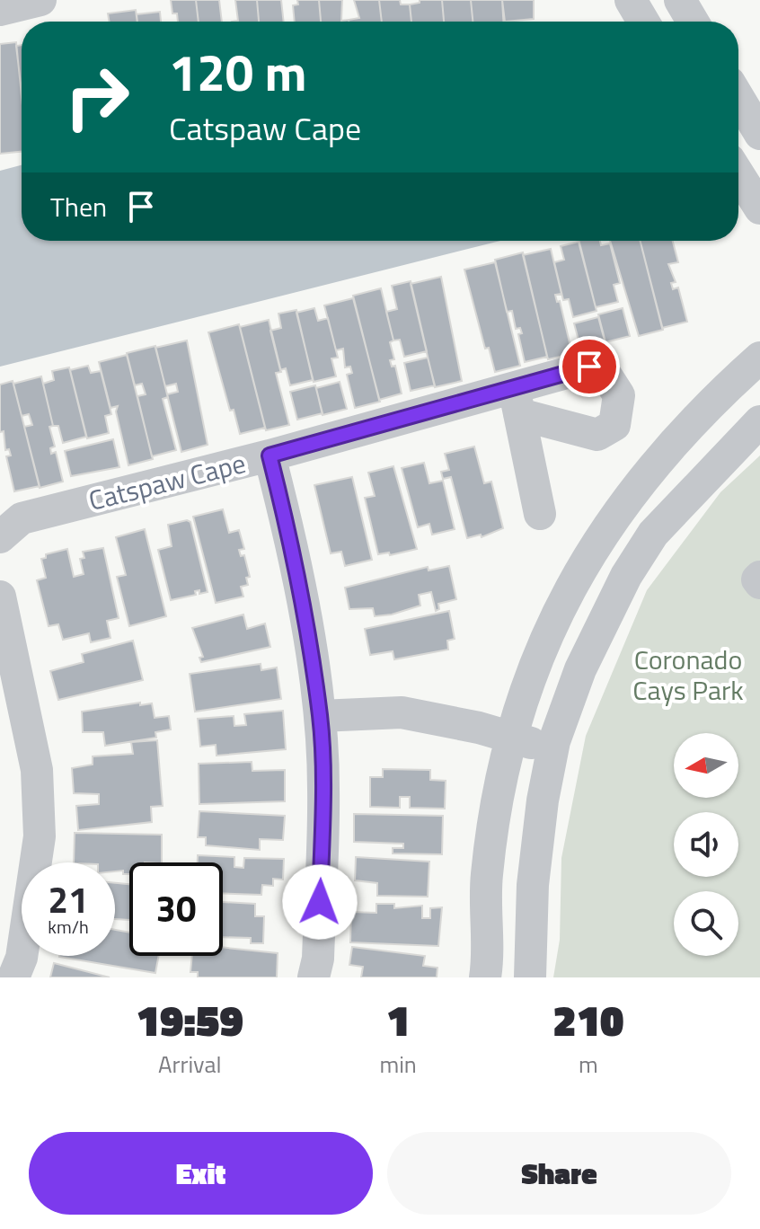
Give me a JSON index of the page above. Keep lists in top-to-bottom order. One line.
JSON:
{"streets":{"street":["Catspaw Cape"]},"parks":["Coronado Cays Park"],"north":"left","page":{"turn":["120 m","Catspaw Cape"],"then":"Then","speed":"21 km/h","limit":"30","eta":["19:59","Arrival","1","min","210","m"],"buttons":["Exit","Share"]}}
